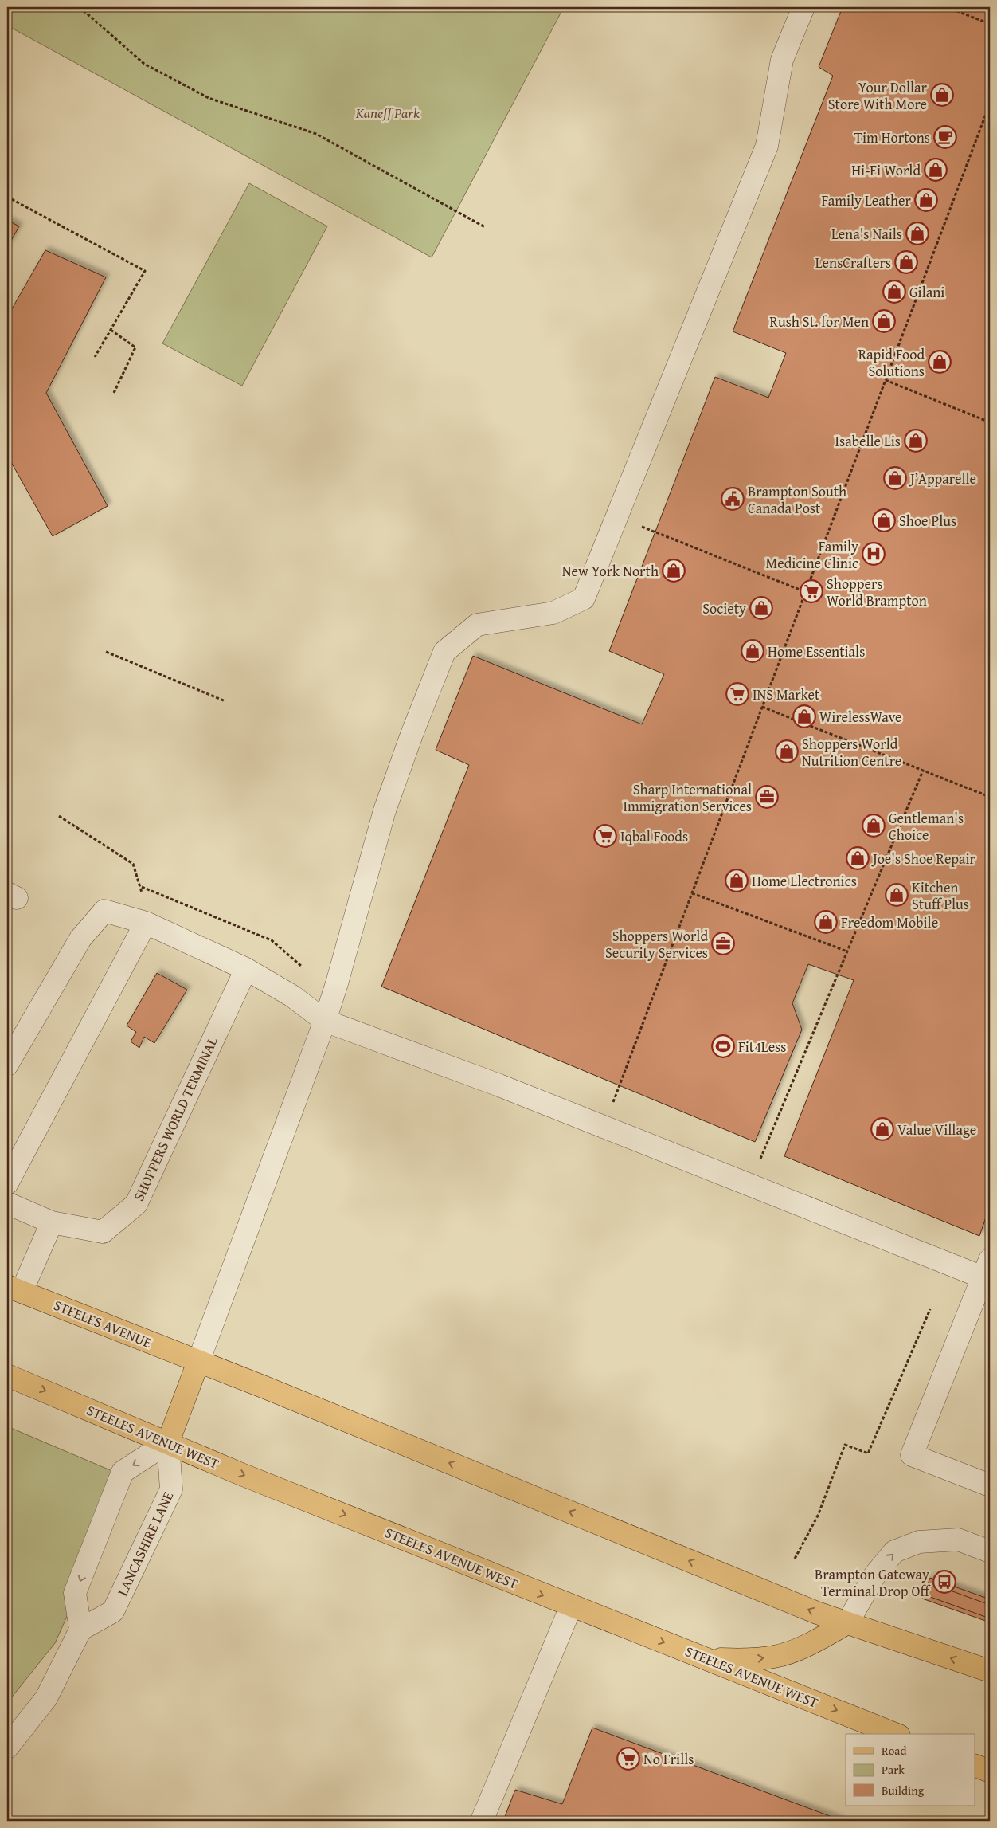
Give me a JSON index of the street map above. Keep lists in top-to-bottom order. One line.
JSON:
{"streets":{"main road":["STEELES AVENUE","STEELES AVENUE WEST"],"street":["SHOPPERS WORLD TERMINAL","LANCASHIRE LANE"]},"crossings":[["STEELES AVENUE WEST","LANCASHIRE LANE"]],"parks":["Kaneff Park"],"places":{"shop":["Your Dollar Store With More","Hi-Fi World","Family Leather","Lena's Nails","LensCrafters","Gilani","Rush St. for Men","Rapid Food Solutions","Isabelle Lis","J’Apparelle","Shoe Plus","New York North","Society","Home Essentials","WirelessWave","Shoppers World Nutrition Centre","Gentleman's Choice","Joe's Shoe Repair","Home Electronics","Kitchen Stuff Plus","Freedom Mobile","Value Village"],"cafe":["Tim Hortons"],"public building":["Brampton South Canada Post"],"hospital":["Family Medicine Clinic"],"supermarket":["Shoppers World Brampton","INS Market","Iqbal Foods","No Frills"],"office":["Sharp International Immigration Services","Shoppers World Security Services"],"sports":["Fit4Less"],"bus stop":["Brampton Gateway Terminal Drop Off"]},"legend":["Road","Park","Building"]}
